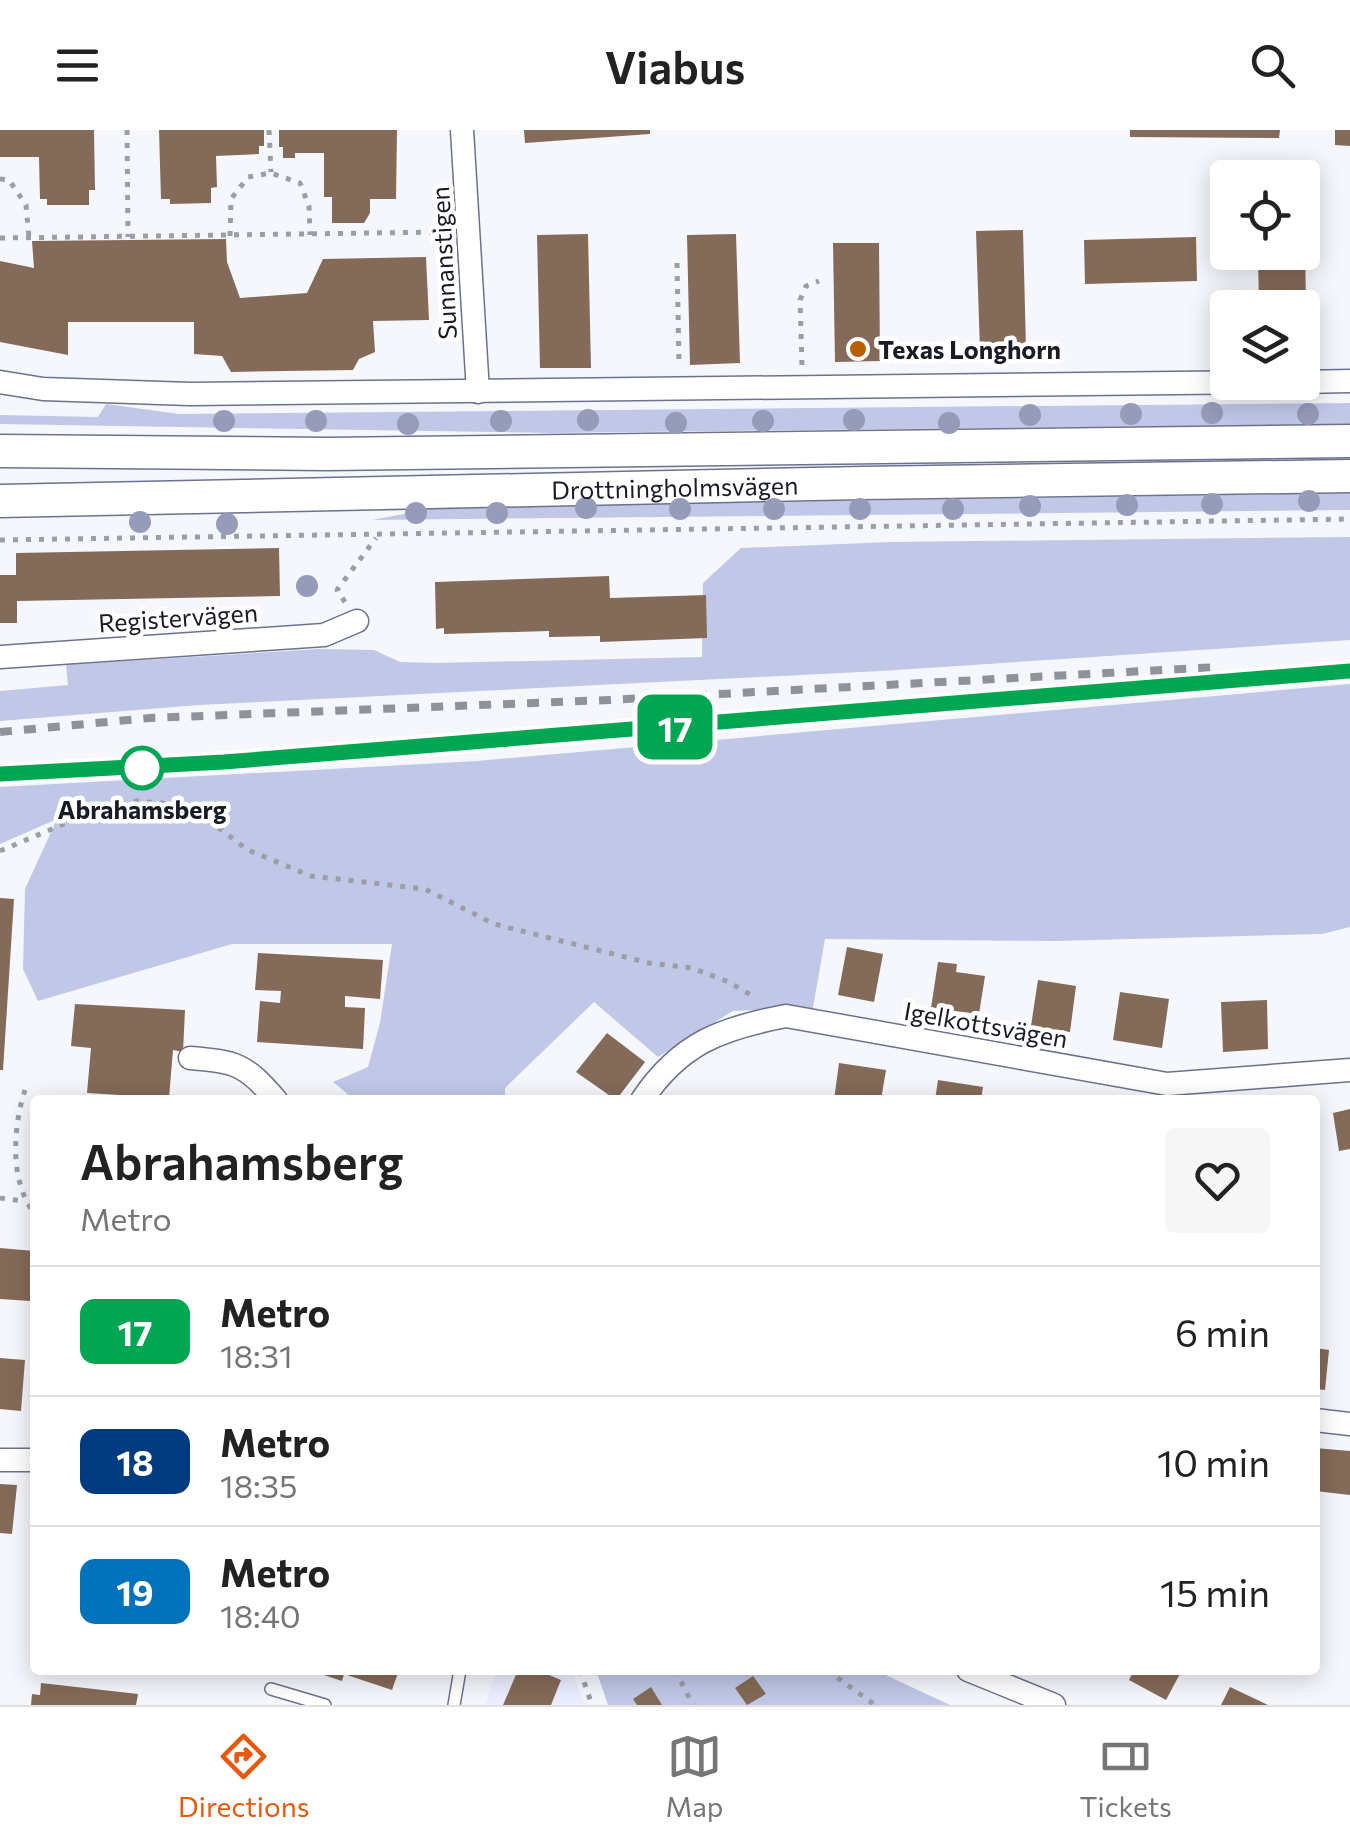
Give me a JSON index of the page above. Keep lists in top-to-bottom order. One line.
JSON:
{"streets":{"main road":["Drottningholmsvägen"],"street":["Sunnanstigen","Registervägen","Igelkottsvägen"]},"places":["Texas Longhorn","Abrahamsberg"],"lines":["metro line 17"],"page":{"header":"Viabus","on_map":"17","heading":["Abrahamsberg","Metro"],"list":[{"mark":"17","name":"Metro","note":"18:31","value":"6 min"},{"mark":"18","name":"Metro","note":"18:35","value":"10 min"},{"mark":"19","name":"Metro","note":"18:40","value":"15 min"}],"tabs":["Directions","Map","Tickets"]}}
